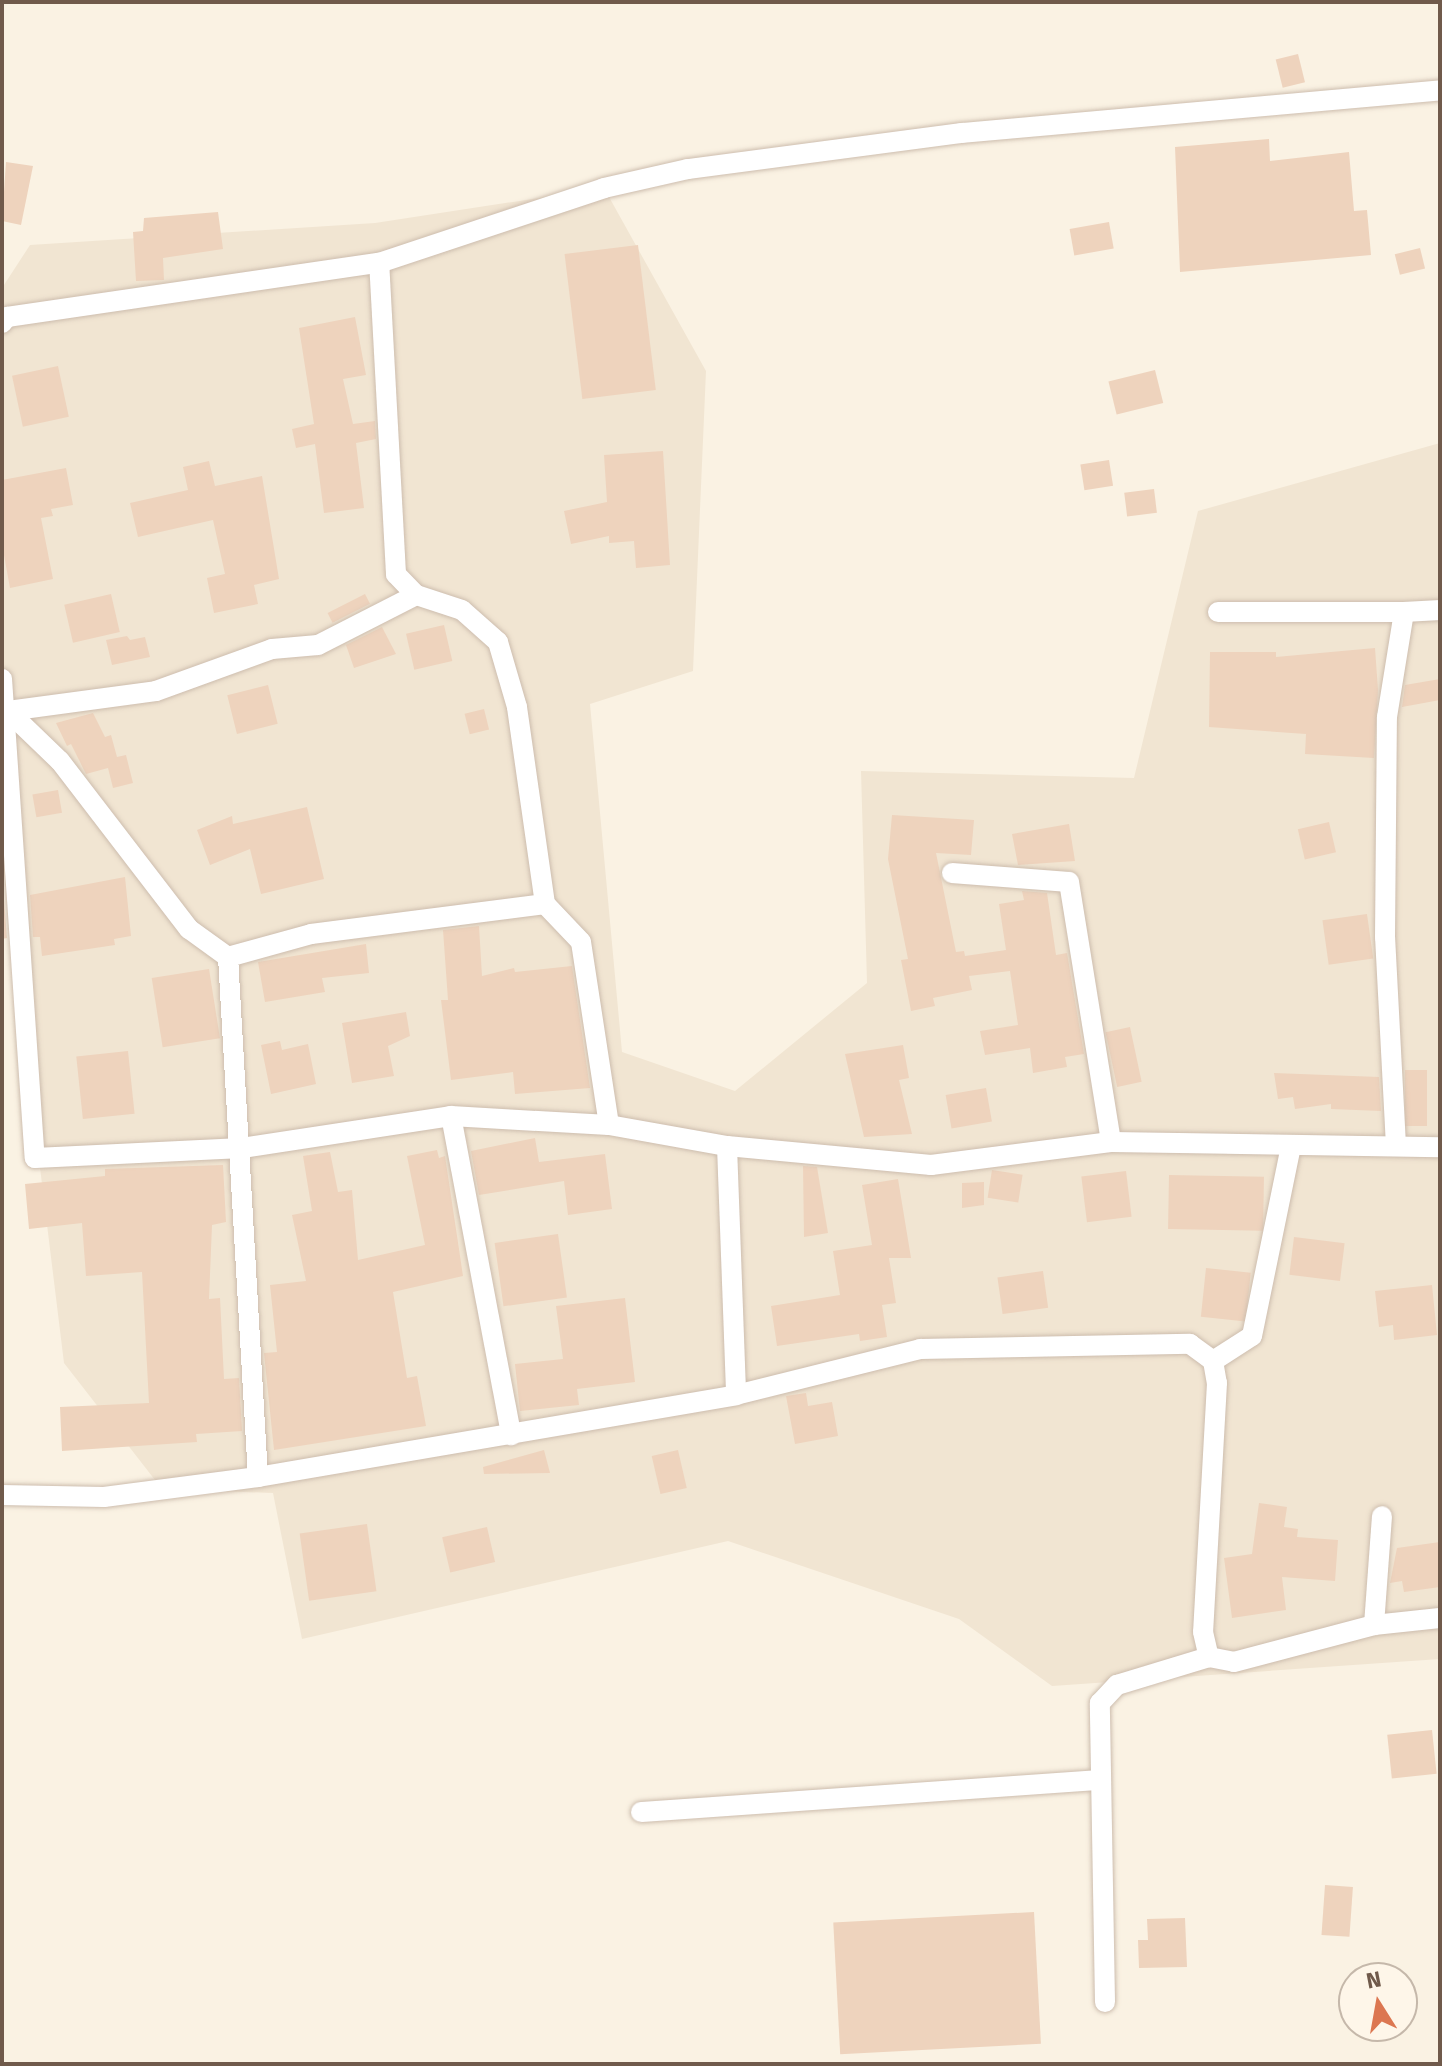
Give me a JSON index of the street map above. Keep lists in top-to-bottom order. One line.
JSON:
{"north":"top"}
